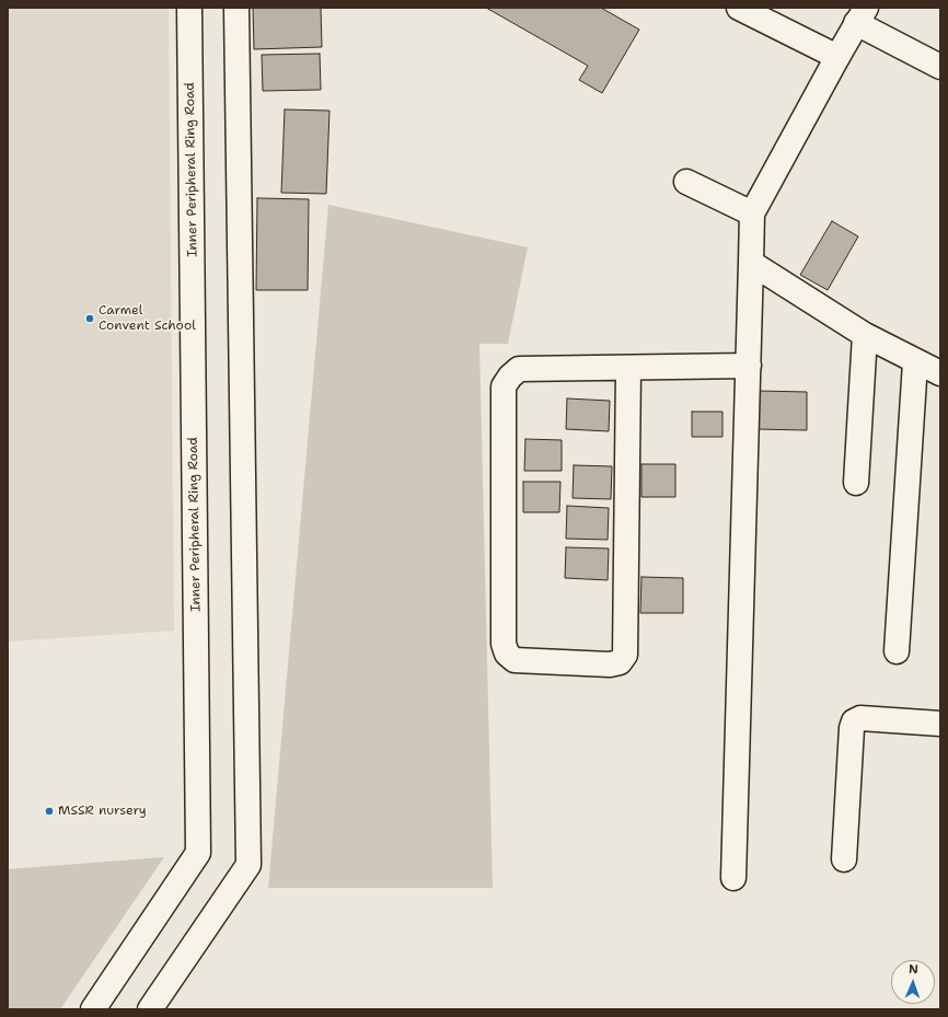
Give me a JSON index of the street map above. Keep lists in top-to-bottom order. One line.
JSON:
{"streets":{"street":["Inner Peripheral Ring Road"]},"places":["Carmel Convent School","MSSR nursery"],"north":"top"}
